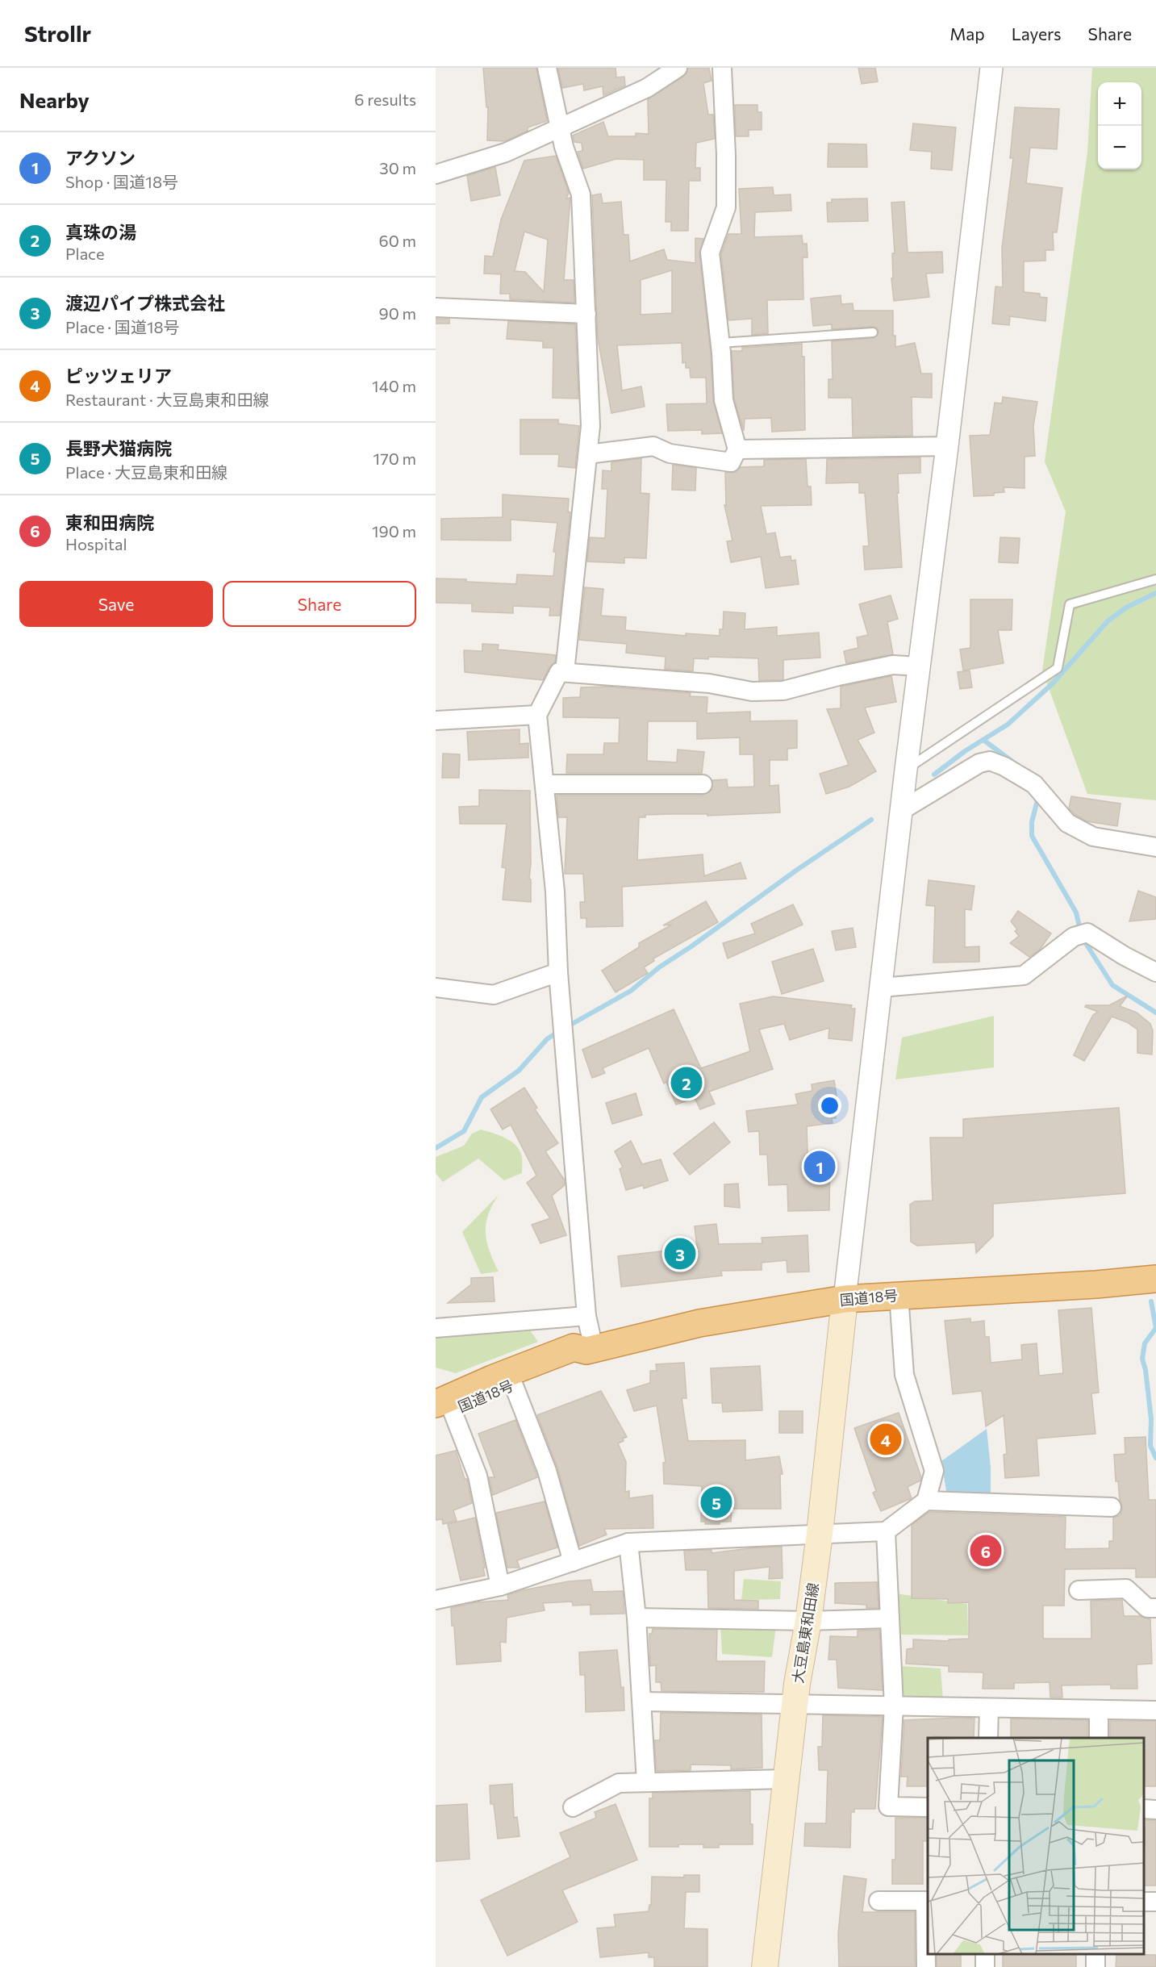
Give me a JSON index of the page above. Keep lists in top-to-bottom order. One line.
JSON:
{"streets":{"highway":["国道18号"],"main road":["大豆島東和田線"]},"crossings":[["国道18号","大豆島東和田線"]],"page":{"header":"Strollr","nav":["Map","Layers","Share"],"heading":["Nearby","6 results"],"map_buttons":["+","−"],"list":[{"mark":"1","name":"アクソン","note":"Shop · 国道18号","value":"30 m"},{"mark":"2","name":"真珠の湯","note":"Place","value":"60 m"},{"mark":"3","name":"渡辺パイプ株式会社","note":"Place · 国道18号","value":"90 m"},{"mark":"4","name":"ピッツェリア","note":"Restaurant · 大豆島東和田線","value":"140 m"},{"mark":"5","name":"長野犬猫病院","note":"Place · 大豆島東和田線","value":"170 m"},{"mark":"6","name":"東和田病院","note":"Hospital","value":"190 m"}],"buttons":["Save","Share"],"pins":["2","1","3","4","5","6"]}}
